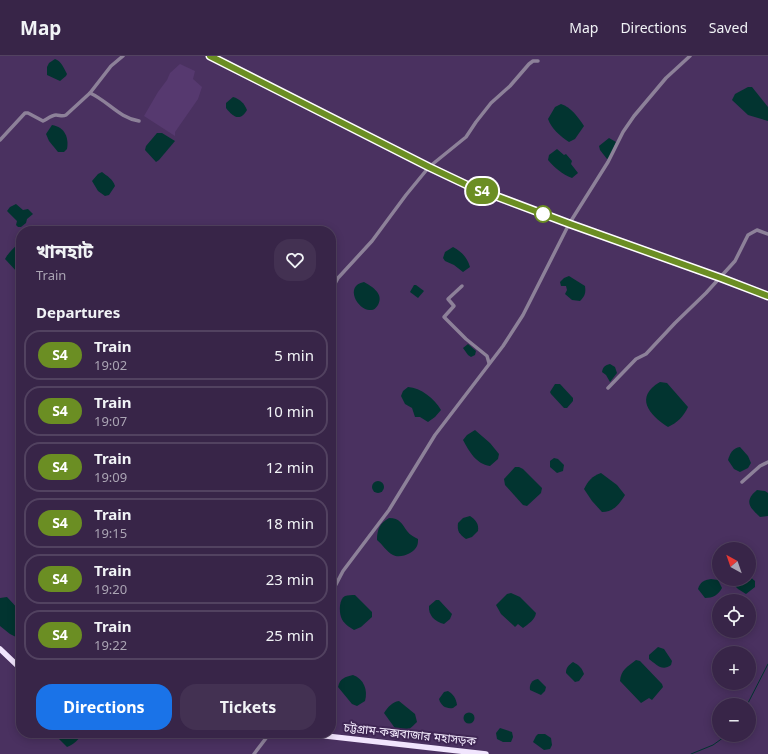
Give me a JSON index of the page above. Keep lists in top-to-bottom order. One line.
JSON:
{"streets":{"highway":["চট্টগ্রাম-কক্সবাজার মহাসড়ক"]},"north":"top left","page":{"header":"Map","nav":["Map","Directions","Saved"],"on_map":"S4","heading":[["খানহাট","Train"],"Departures"],"list":[{"mark":"S4","name":"Train","note":"19:02","value":"5 min"},{"mark":"S4","name":"Train","note":"19:07","value":"10 min"},{"mark":"S4","name":"Train","note":"19:09","value":"12 min"},{"mark":"S4","name":"Train","note":"19:15","value":"18 min"},{"mark":"S4","name":"Train","note":"19:20","value":"23 min"},{"mark":"S4","name":"Train","note":"19:22","value":"25 min"}],"map_buttons":["+","−"],"buttons":["Directions","Tickets"]}}
